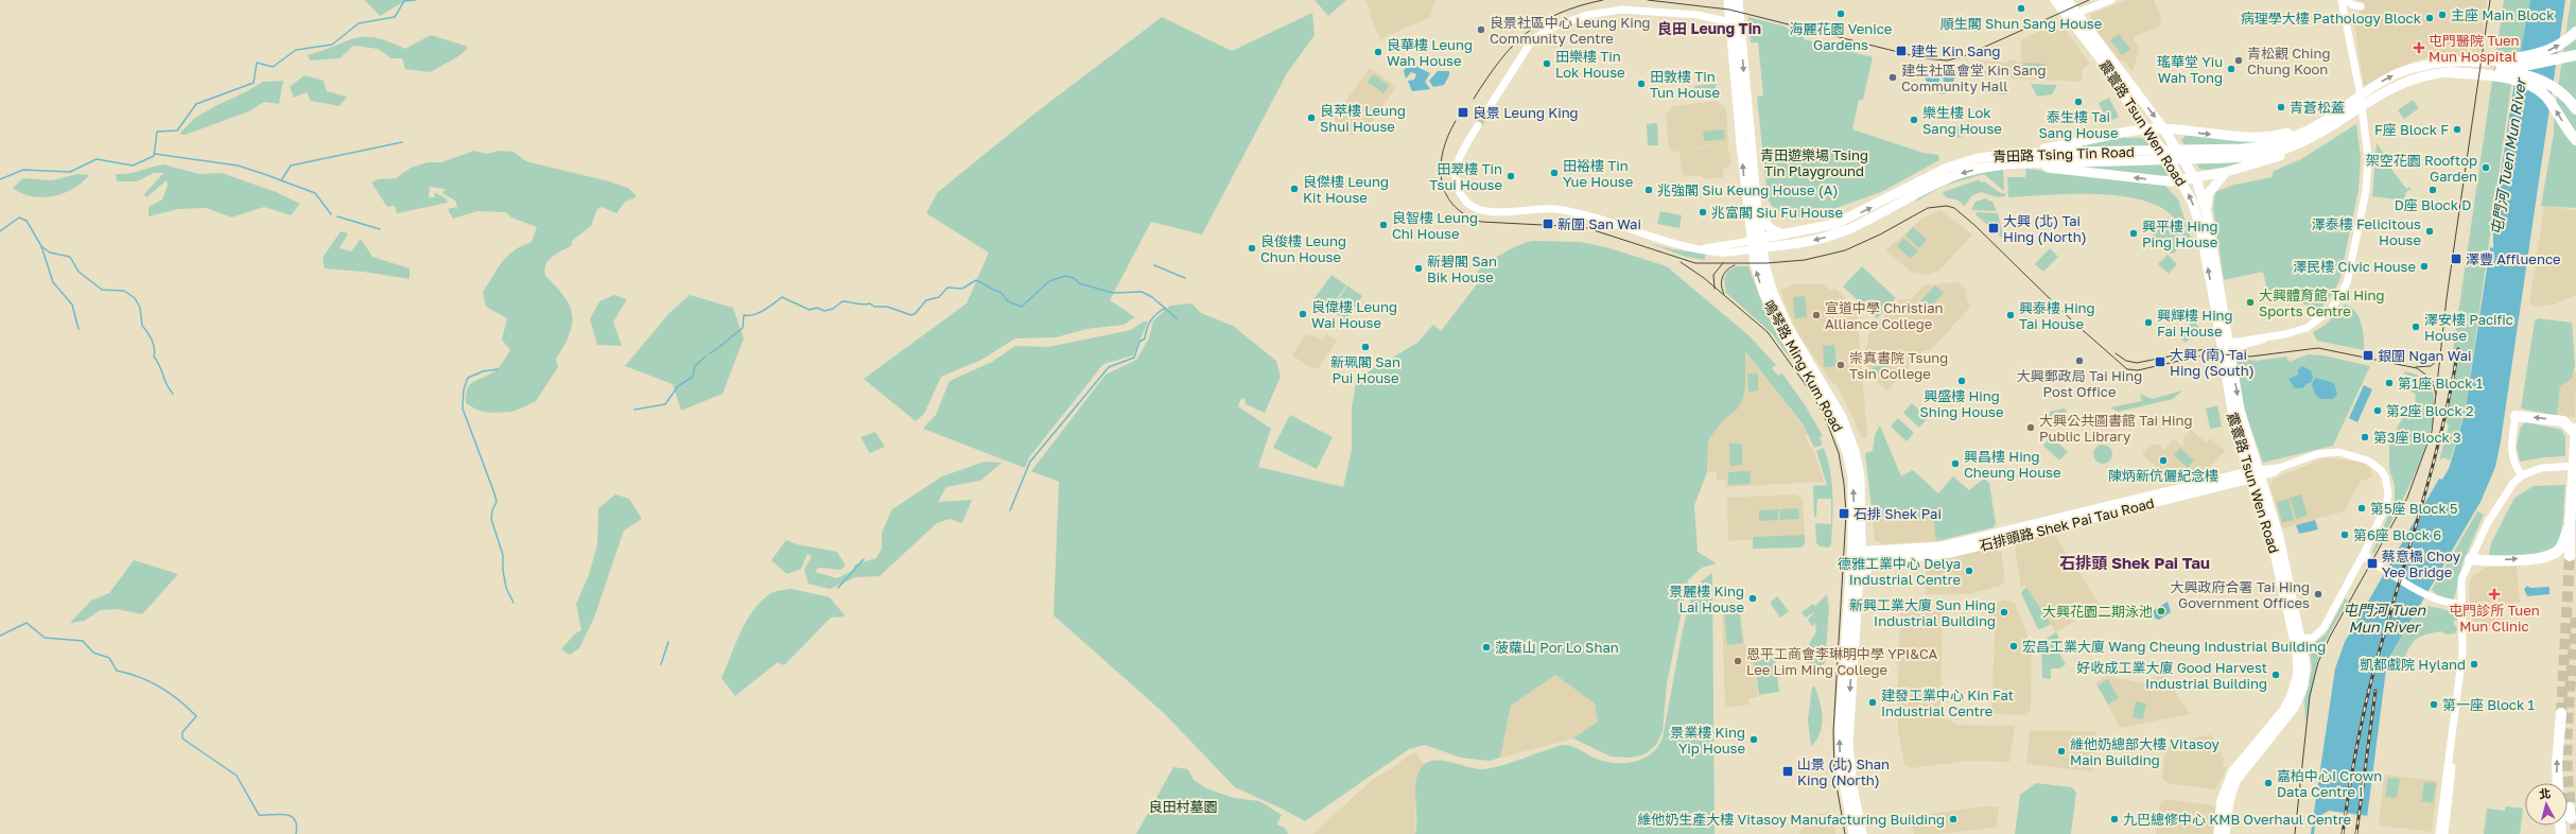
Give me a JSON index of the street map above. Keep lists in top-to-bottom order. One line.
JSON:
{"streets":{"main road":["震寰路 Tsun Wen Road","青田路 Tsing Tin Road","鳴琴路 Ming Kum Road","石排頭路 Shek Pai Tau Road"]},"crossings":[["震寰路 Tsun Wen Road","石排頭路 Shek Pai Tau Road"],["青田路 Tsing Tin Road","鳴琴路 Ming Kum Road"],["鳴琴路 Ming Kum Road","石排頭路 Shek Pai Tau Road"]],"districts":["良田 Leung Tin","石排頭 Shek Pai Tau"],"water":["屯門河 Tuen Mun River"],"parks":["青田遊樂場 Tsing Tin Playground","良田村墓園"],"places":{"other":["順生閣 Shun Sang House","海麗花園 Venice Gardens","主座 Main Block","病理學大樓 Pathology Block","良景社區中心 Leung King Community Centre","良華樓 Leung Wah House","青松觀 Ching Chung Koon","田樂樓 Tin Lok House","瑤華堂 Yiu Wah Tong","建生社區會堂 Kin Sang Community Hall","田敦樓 Tin Tun House","泰生樓 Tai Sang House","青蒼松蓋","良萃樓 Leung Shui House","樂生樓 Lok Sang House","F座 Block F","架空花園 Rooftop Garden","田裕樓 Tin Yue House","田翠樓 Tin Tsui House","良傑樓 Leung Kit House","兆強閣 Siu Keung House (A)","D座 Block D","兆富閣 Siu Fu House","良智樓 Leung Chi House","澤泰樓 Felicitous House","興平樓 Hing Ping House","良俊樓 Leung Chun House","澤民樓 Civic House","新碧閣 San Bik House","大興體育館 Tai Hing Sports Centre","良偉樓 Leung Wai House","宣道中學 Christian Alliance College","興泰樓 Hing Tai House","興輝樓 Hing Fai House","澤安樓 Pacific House","新珮閣 San Pui House","大興郵政局 Tai Hing Post Office","崇真書院 Tsung Tsin College","興盛樓 Hing Shing House","第1座 Block 1","第2座 Block 2","大興公共圖書館 Tai Hing Public Library","第3座 Block 3","陳炳新伉儷紀念樓","興昌樓 Hing Cheung House","第5座 Block 5","第6座 Block 6","德雅工業中心 Delya Industrial Centre","大興政府合署 Tai Hing Government Offices","景麗樓 King Lai House","大興花園二期泳池","新興工業大廈 Sun Hing Industrial Building","宏昌工業大廈 Wang Cheung Industrial Building","菠蘿山 Por Lo Shan","恩平工商會李琳明中學 YPI&CA Lee Lim Ming College","凱都戲院 Hyland","好收成工業大廈 Good Harvest Industrial Building","建發工業中心 Kin Fat Industrial Centre","第一座 Block 1","景業樓 King Yip House","維他奶總部大樓 Vitasoy Main Building","嘉柏中心I Crown Data Centre I","維他奶生產大樓 Vitasoy Manufacturing Building","九巴總修中心 KMB Overhaul Centre"],"health":["屯門醫院 Tuen Mun Hospital","屯門診所 Tuen Mun Clinic"],"transit":["建生 Kin Sang","良景 Leung King","新圍 San Wai","大興 (北) Tai Hing (North)","澤豐 Affluence","銀圍 Ngan Wai","大興 (南) Tai Hing (South)","石排 Shek Pai","蔡意橋 Choy Yee Bridge","山景 (北) Shan King (North)"]},"north":"top"}
